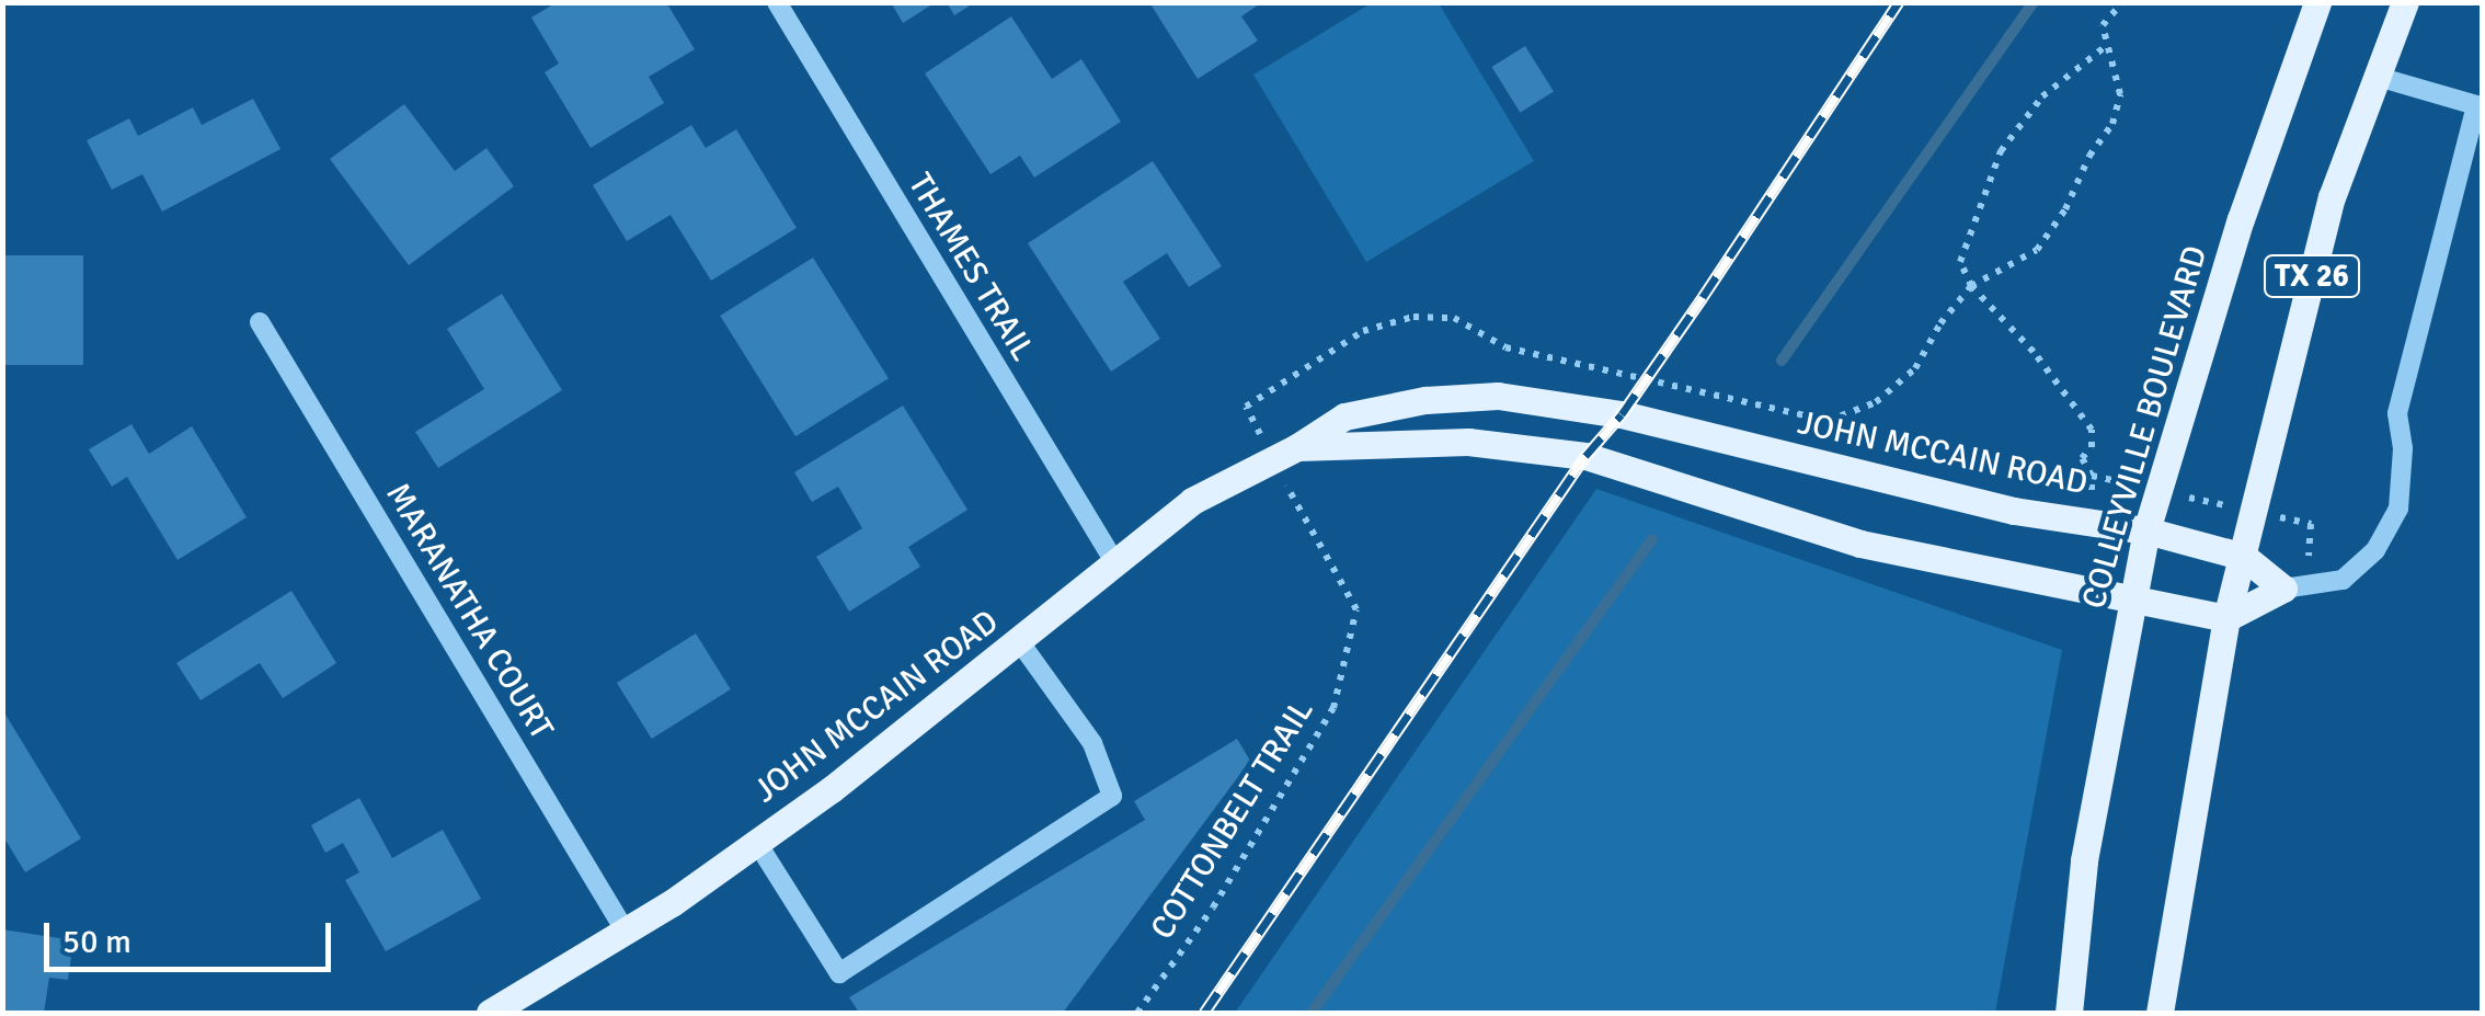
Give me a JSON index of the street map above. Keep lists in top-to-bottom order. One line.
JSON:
{"streets":{"main road":["TX 26","COLLEYVILLE BOULEVARD","JOHN MCCAIN ROAD"],"street":["THAMES TRAIL","MARANATHA COURT"],"path":["COTTONBELT TRAIL"]},"crossings":[["THAMES TRAIL","JOHN MCCAIN ROAD"],["TX 26","JOHN MCCAIN ROAD"],["COLLEYVILLE BOULEVARD","JOHN MCCAIN ROAD"],["JOHN MCCAIN ROAD","MARANATHA COURT"],["JOHN MCCAIN ROAD","COTTONBELT TRAIL"]],"scale_bar":"50 m"}
